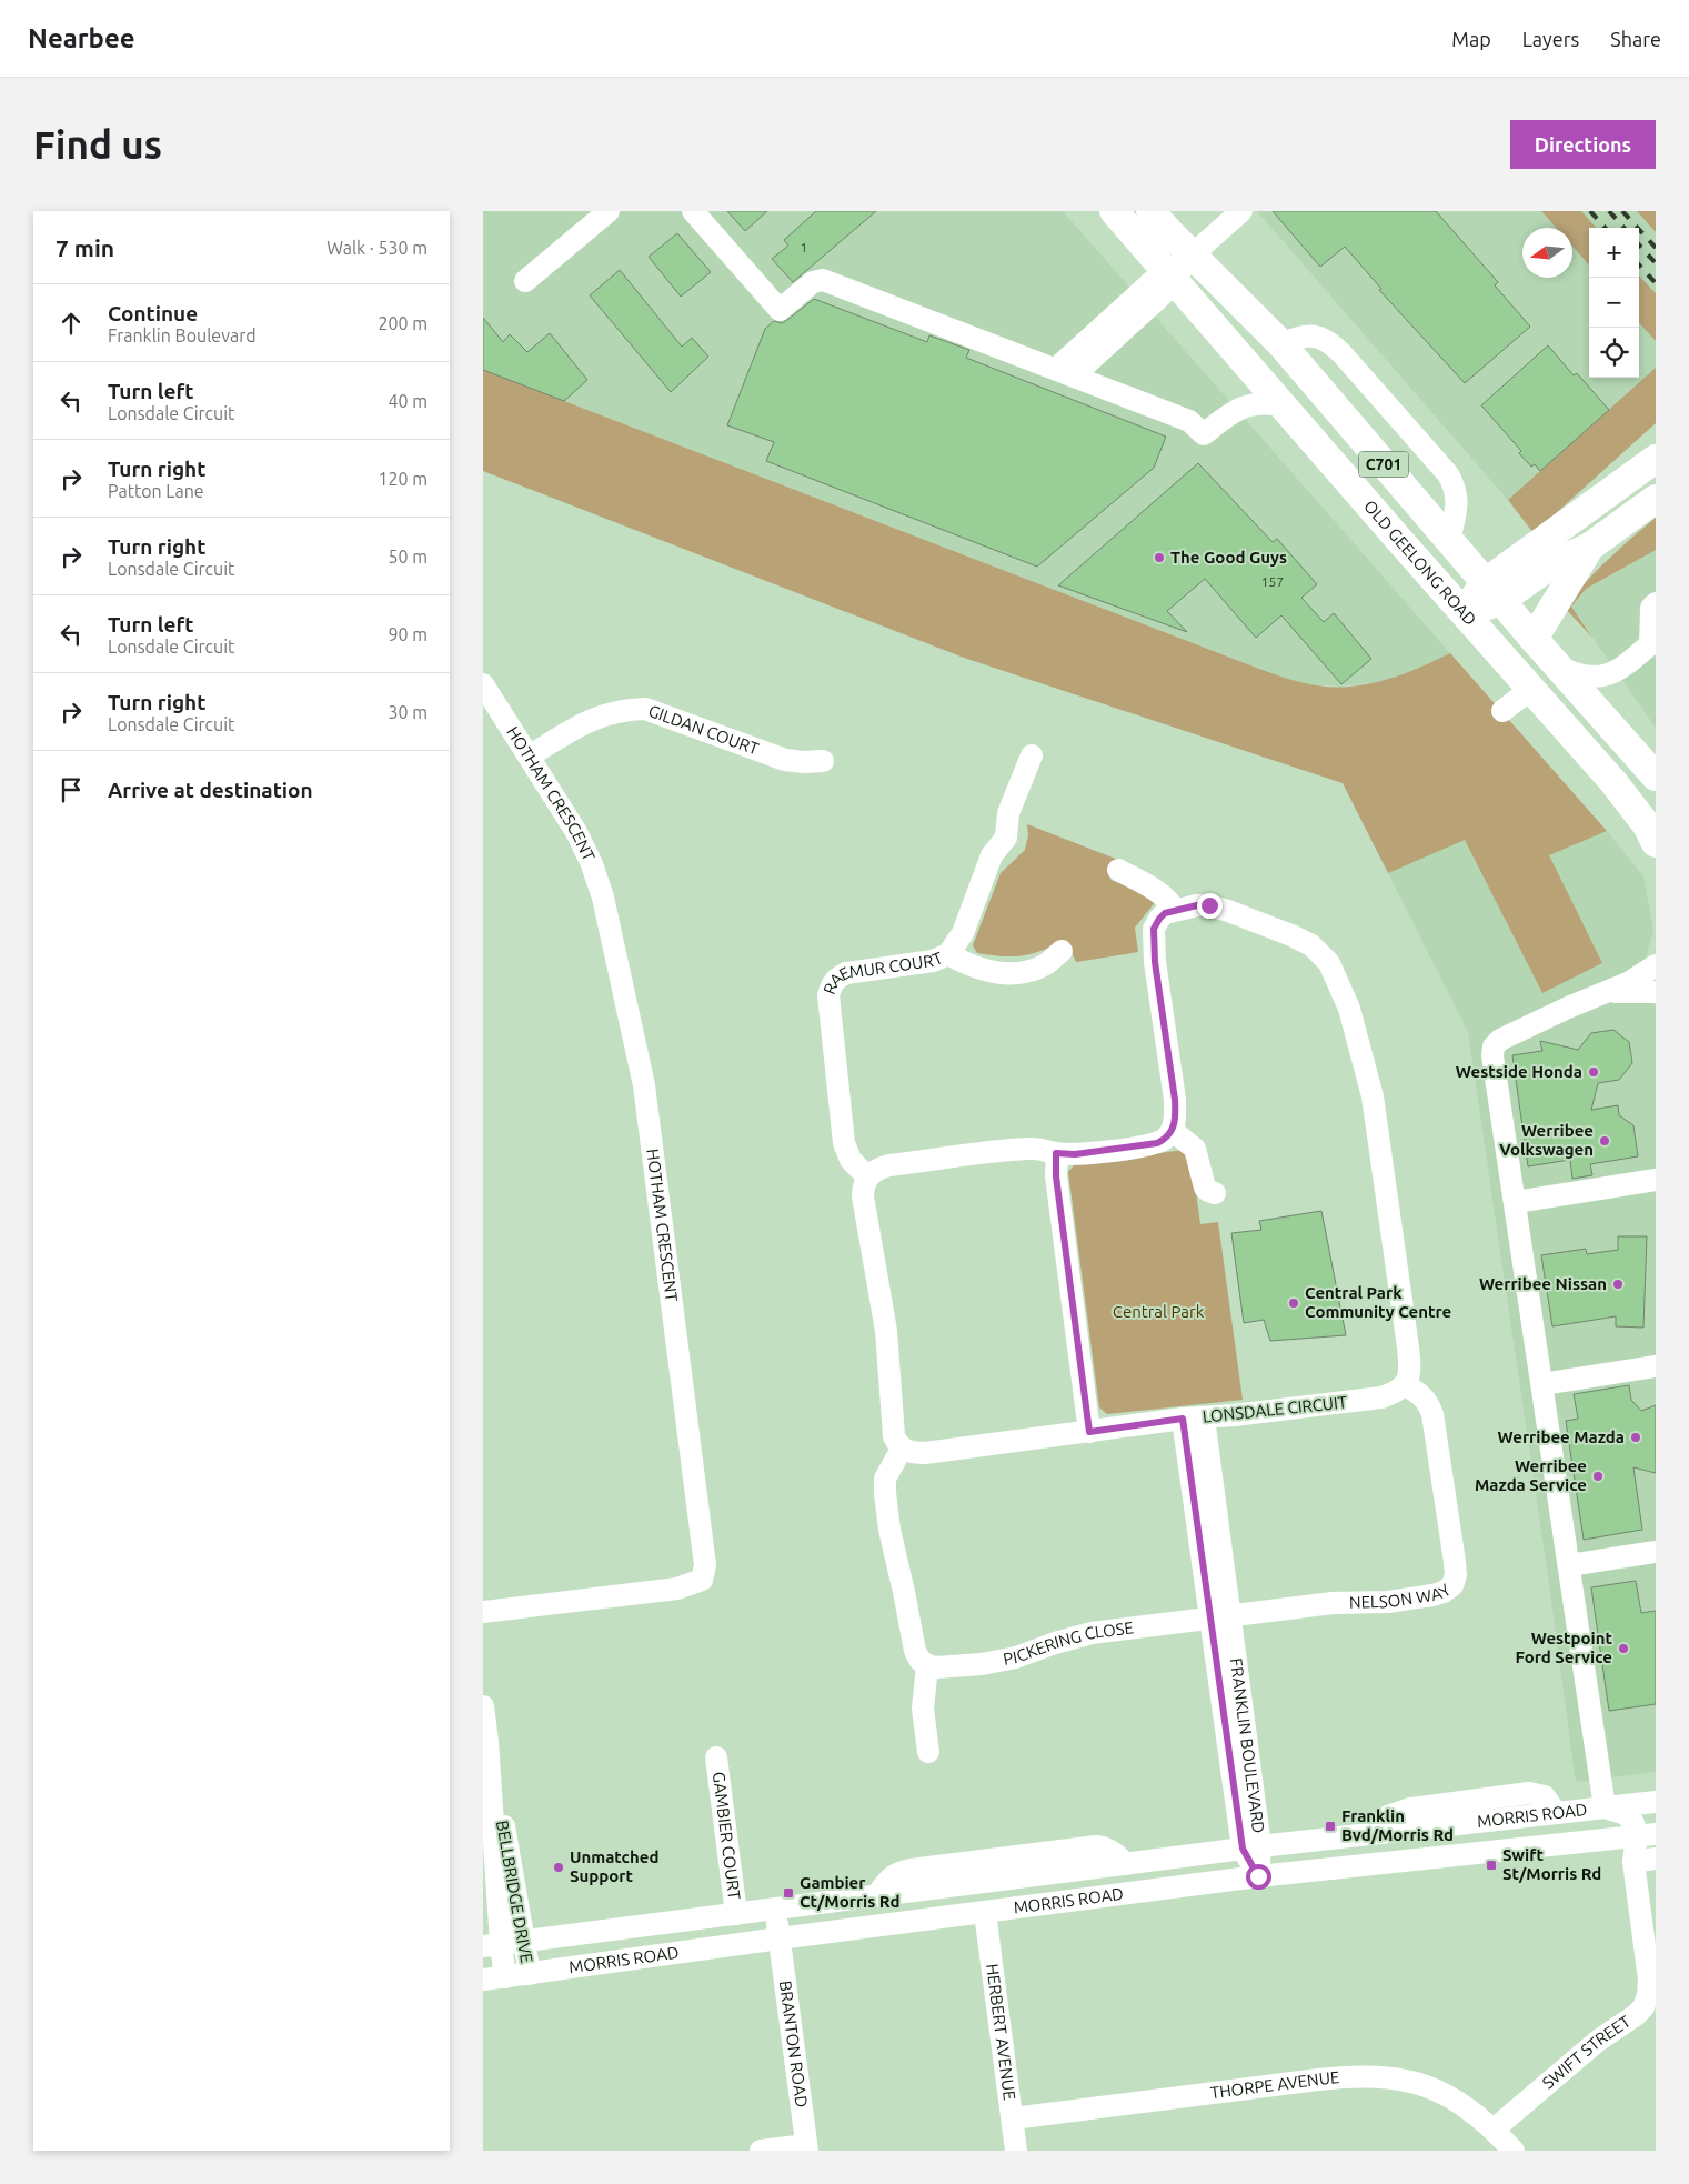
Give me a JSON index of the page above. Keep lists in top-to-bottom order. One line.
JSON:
{"streets":{"main road":["C701","OLD GEELONG ROAD"],"street":["GILDAN COURT","HOTHAM CRESCENT","RAEMUR COURT","LONSDALE CIRCUIT","NELSON WAY","PICKERING CLOSE","FRANKLIN BOULEVARD","MORRIS ROAD","GAMBIER COURT","BELLBRIDGE DRIVE","HERBERT AVENUE","BRANTON ROAD","SWIFT STREET","THORPE AVENUE"]},"crossings":[["GILDAN COURT","HOTHAM CRESCENT"],["LONSDALE CIRCUIT","NELSON WAY"],["LONSDALE CIRCUIT","FRANKLIN BOULEVARD"],["NELSON WAY","PICKERING CLOSE"],["NELSON WAY","FRANKLIN BOULEVARD"],["PICKERING CLOSE","FRANKLIN BOULEVARD"],["FRANKLIN BOULEVARD","MORRIS ROAD"],["MORRIS ROAD","GAMBIER COURT"],["MORRIS ROAD","BELLBRIDGE DRIVE"],["MORRIS ROAD","HERBERT AVENUE"],["MORRIS ROAD","BRANTON ROAD"],["MORRIS ROAD","SWIFT STREET"],["HERBERT AVENUE","THORPE AVENUE"],["SWIFT STREET","THORPE AVENUE"]],"parks":["Central Park"],"places":{"other":["The Good Guys","Westside Honda","Werribee Volkswagen","Werribee Nissan","Central Park Community Centre","Werribee Mazda","Werribee Mazda Service","Westpoint Ford Service","Unmatched Support"],"transit":["Franklin Bvd/Morris Rd","Swift St/Morris Rd","Gambier Ct/Morris Rd"]},"house_numbers":["1","157"],"north":"left","page":{"header":"Nearbee","nav":["Map","Layers","Share"],"buttons":"Directions","title":"Find us","heading":["7 min","Walk · 530 m"],"map_buttons":["+","−"],"list":[["Continue","Franklin Boulevard","200 m"],["Turn left","Lonsdale Circuit","40 m"],["Turn right","Patton Lane","120 m"],["Turn right","Lonsdale Circuit","50 m"],["Turn left","Lonsdale Circuit","90 m"],["Turn right","Lonsdale Circuit","30 m"],"Arrive at destination"]}}
